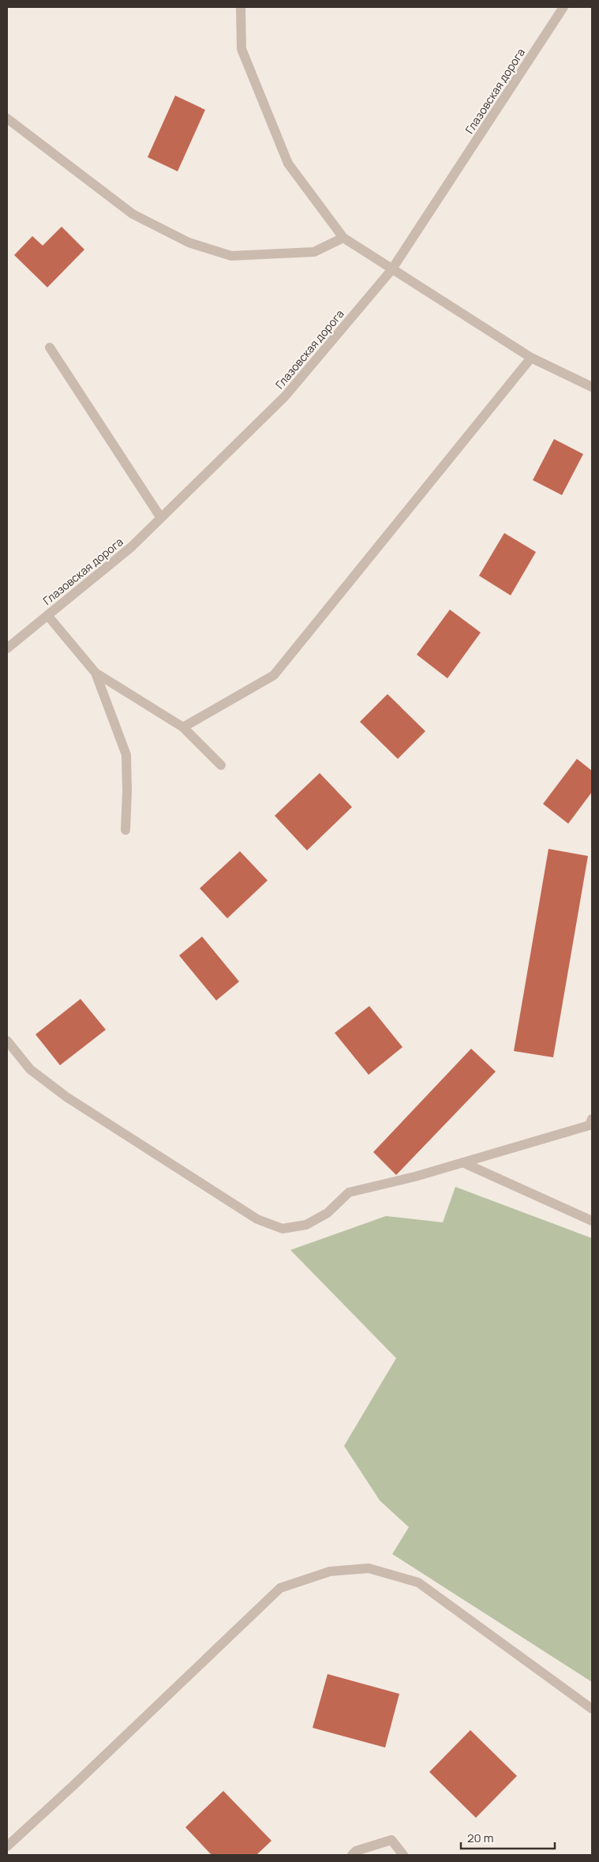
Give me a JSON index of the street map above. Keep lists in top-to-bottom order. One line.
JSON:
{"streets":{"street":["Глазовская дорога"]},"scale_bar":"20 m"}
